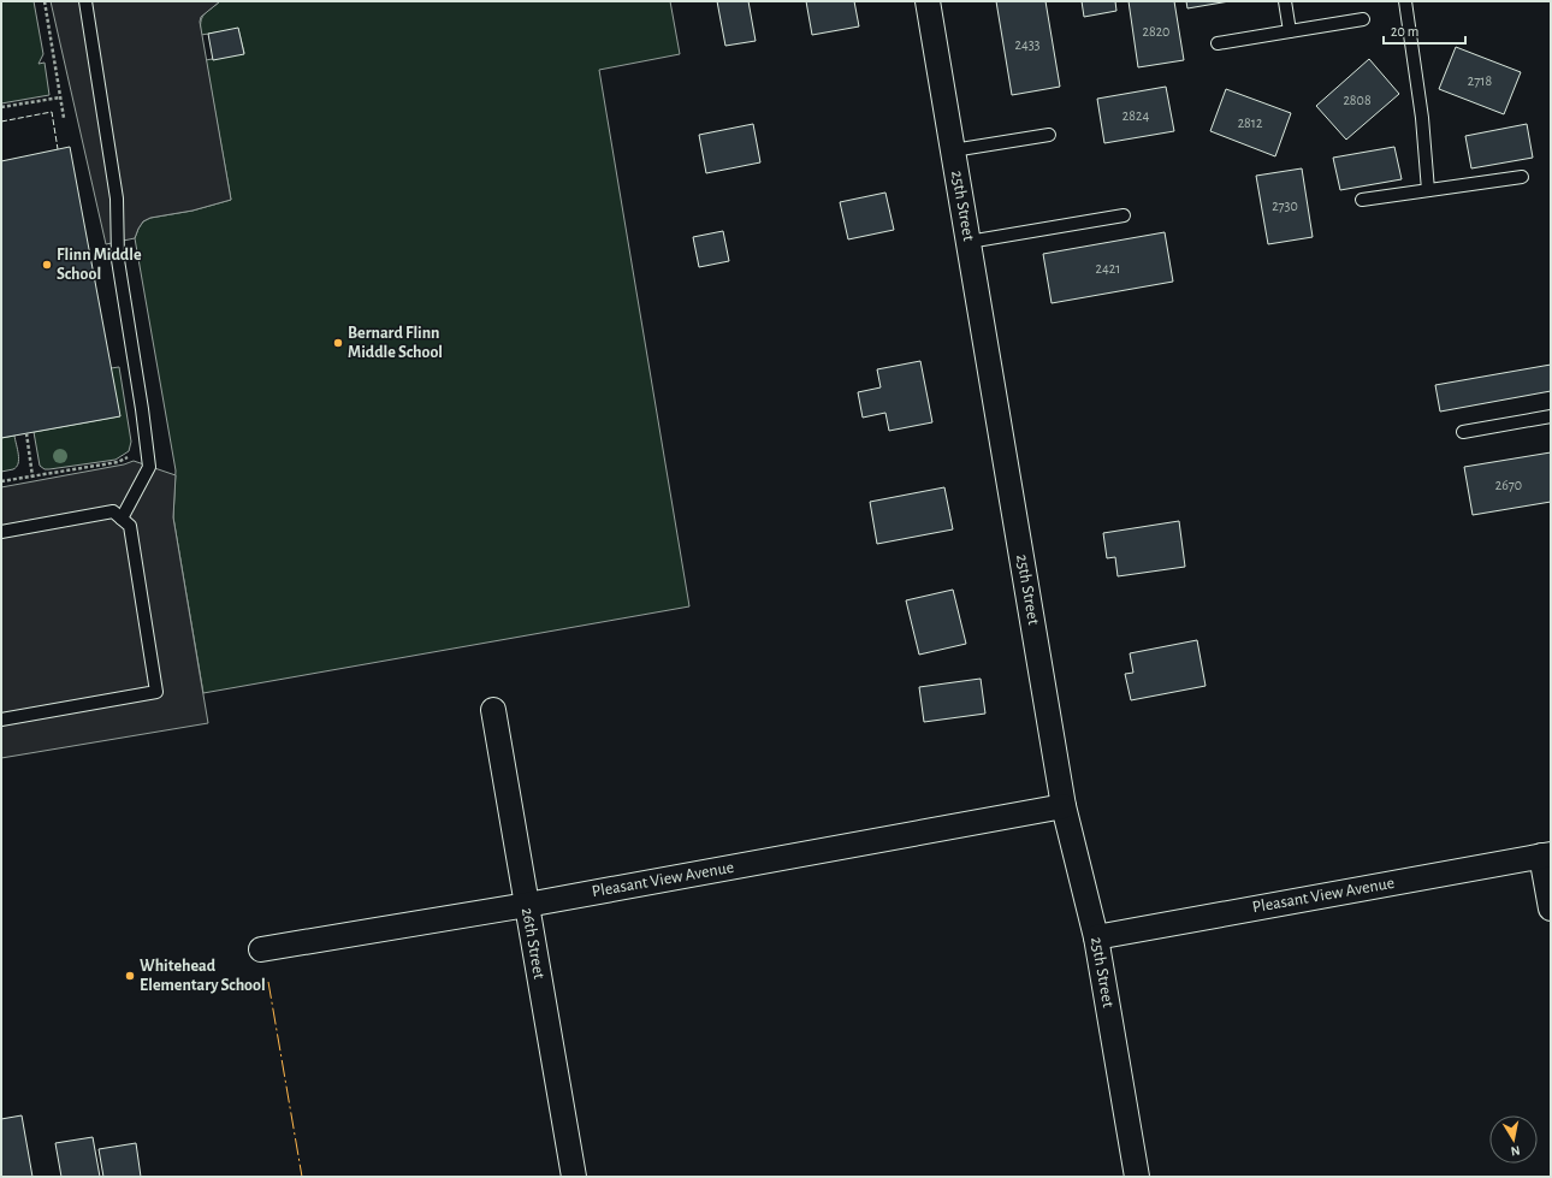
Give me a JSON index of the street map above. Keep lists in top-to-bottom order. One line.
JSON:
{"streets":{"street":["25th Street","Pleasant View Avenue","26th Street"]},"crossings":[["25th Street","Pleasant View Avenue"],["Pleasant View Avenue","26th Street"]],"places":["Flinn Middle School","Bernard Flinn Middle School","Whitehead Elementary School"],"house_numbers":["2820","2433","2718","2808","2824","2812","2730","2421","2670"],"scale_bar":"20 m","north":"bottom"}
